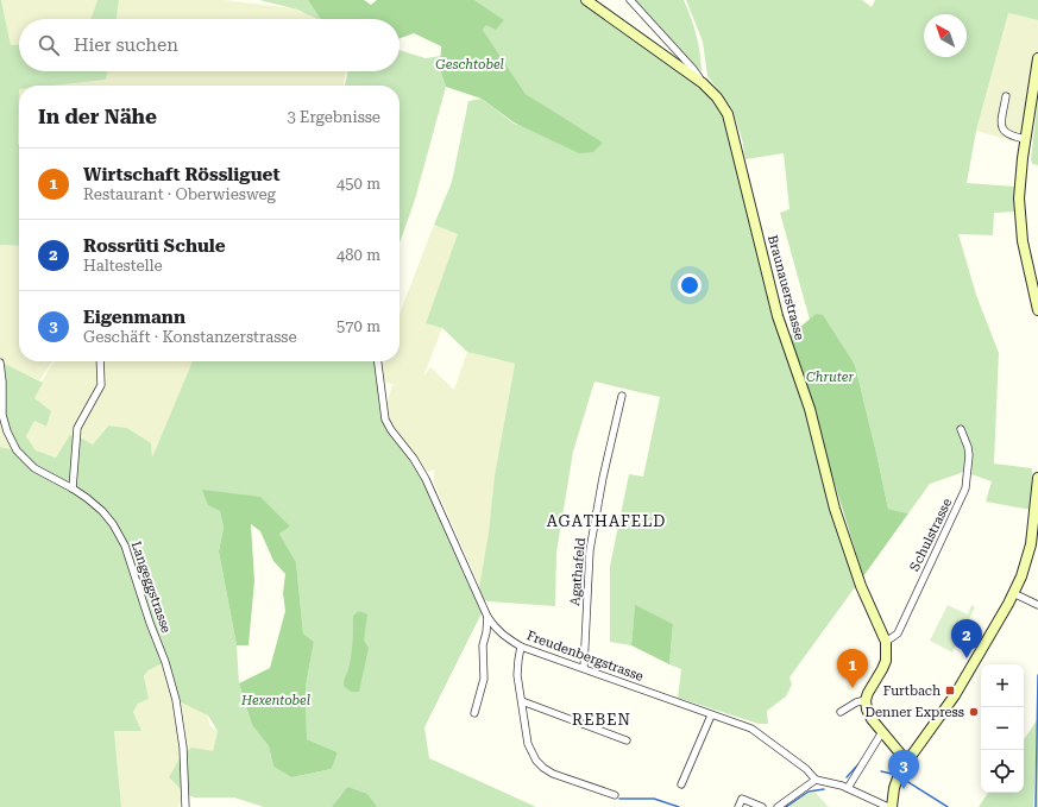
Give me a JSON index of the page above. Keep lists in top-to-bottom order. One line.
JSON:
{"streets":{"street":["Braunauerstrasse","Schulstrasse","Agathafeld","Langeggstrasse","Freudenbergstrasse"]},"crossings":[["Braunauerstrasse","Schulstrasse"],["Agathafeld","Freudenbergstrasse"]],"districts":["AGATHAFELD","REBEN"],"parks":["Geschtobel","Chruter","Hexentobel"],"places":{"transit":["Furtbach"],"other":["Denner Express"]},"north":"top left","page":{"search":"Hier suchen","heading":["In der Nähe","3 Ergebnisse"],"list":[{"mark":"1","name":"Wirtschaft Rössliguet","note":"Restaurant · Oberwiesweg","value":"450 m"},{"mark":"2","name":"Rossrüti Schule","note":"Haltestelle","value":"480 m"},{"mark":"3","name":"Eigenmann","note":"Geschäft · Konstanzerstrasse","value":"570 m"}],"pins":["2","1","3"],"map_buttons":["+","−"]}}
